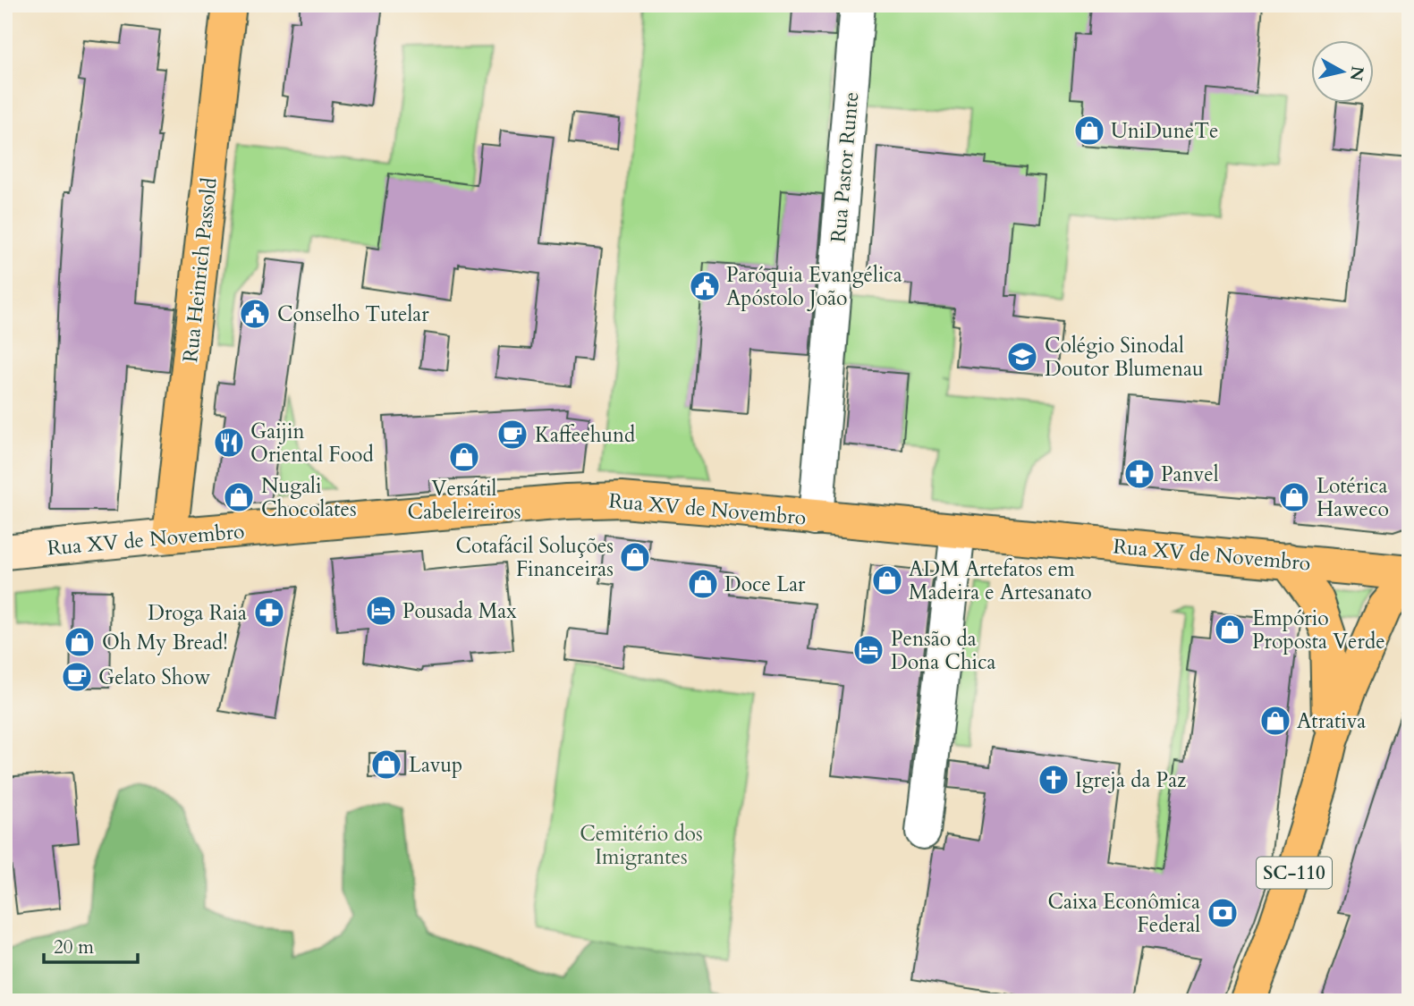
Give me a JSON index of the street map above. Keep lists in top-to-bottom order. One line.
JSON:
{"streets":{"main road":["Rua Heinrich Passold","Rua XV de Novembro","SC-110"],"street":["Rua Pastor Runte"]},"crossings":[["Rua Pastor Runte","Rua XV de Novembro"],["Rua Heinrich Passold","Rua XV de Novembro"]],"parks":["Cemitério dos Imigrantes"],"places":{"shop":["UniDuneTe","Versátil Cabeleireiros","Nugali Chocolates","Lotérica Haweco","Cotafácil Soluções Financeiras","ADM Artefatos em Madeira e Artesanato","Doce Lar","Empório Proposta Verde","Oh My Bread!","Atrativa","Lavup"],"public building":["Paróquia Evangélica Apóstolo João","Conselho Tutelar"],"school or university":["Colégio Sinodal Doutor Blumenau"],"cafe":["Kaffeehund","Gelato Show"],"restaurant":["Gaijin Oriental Food"],"pharmacy":["Panvel","Droga Raia"],"hotel":["Pousada Max","Pensão da Dona Chica"],"church":["Igreja da Paz"],"bank":["Caixa Econômica Federal"]},"scale_bar":"20 m","north":"right"}
